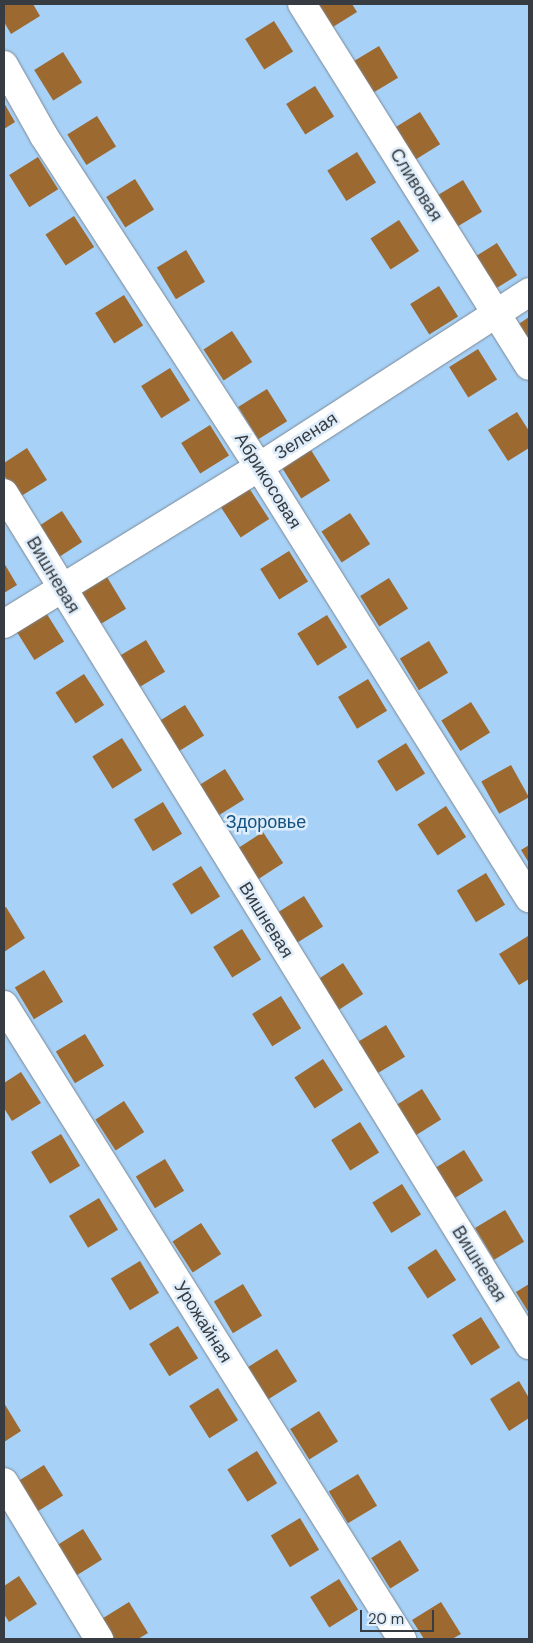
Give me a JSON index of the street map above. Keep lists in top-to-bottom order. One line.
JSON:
{"streets":{"street":["Сливовая","Зеленая","Абрикосовая","Вишневая","Урожайная"]},"crossings":[["Сливовая","Зеленая"],["Зеленая","Абрикосовая"],["Зеленая","Вишневая"]],"parks":["Здоровье"],"scale_bar":"20 m"}
